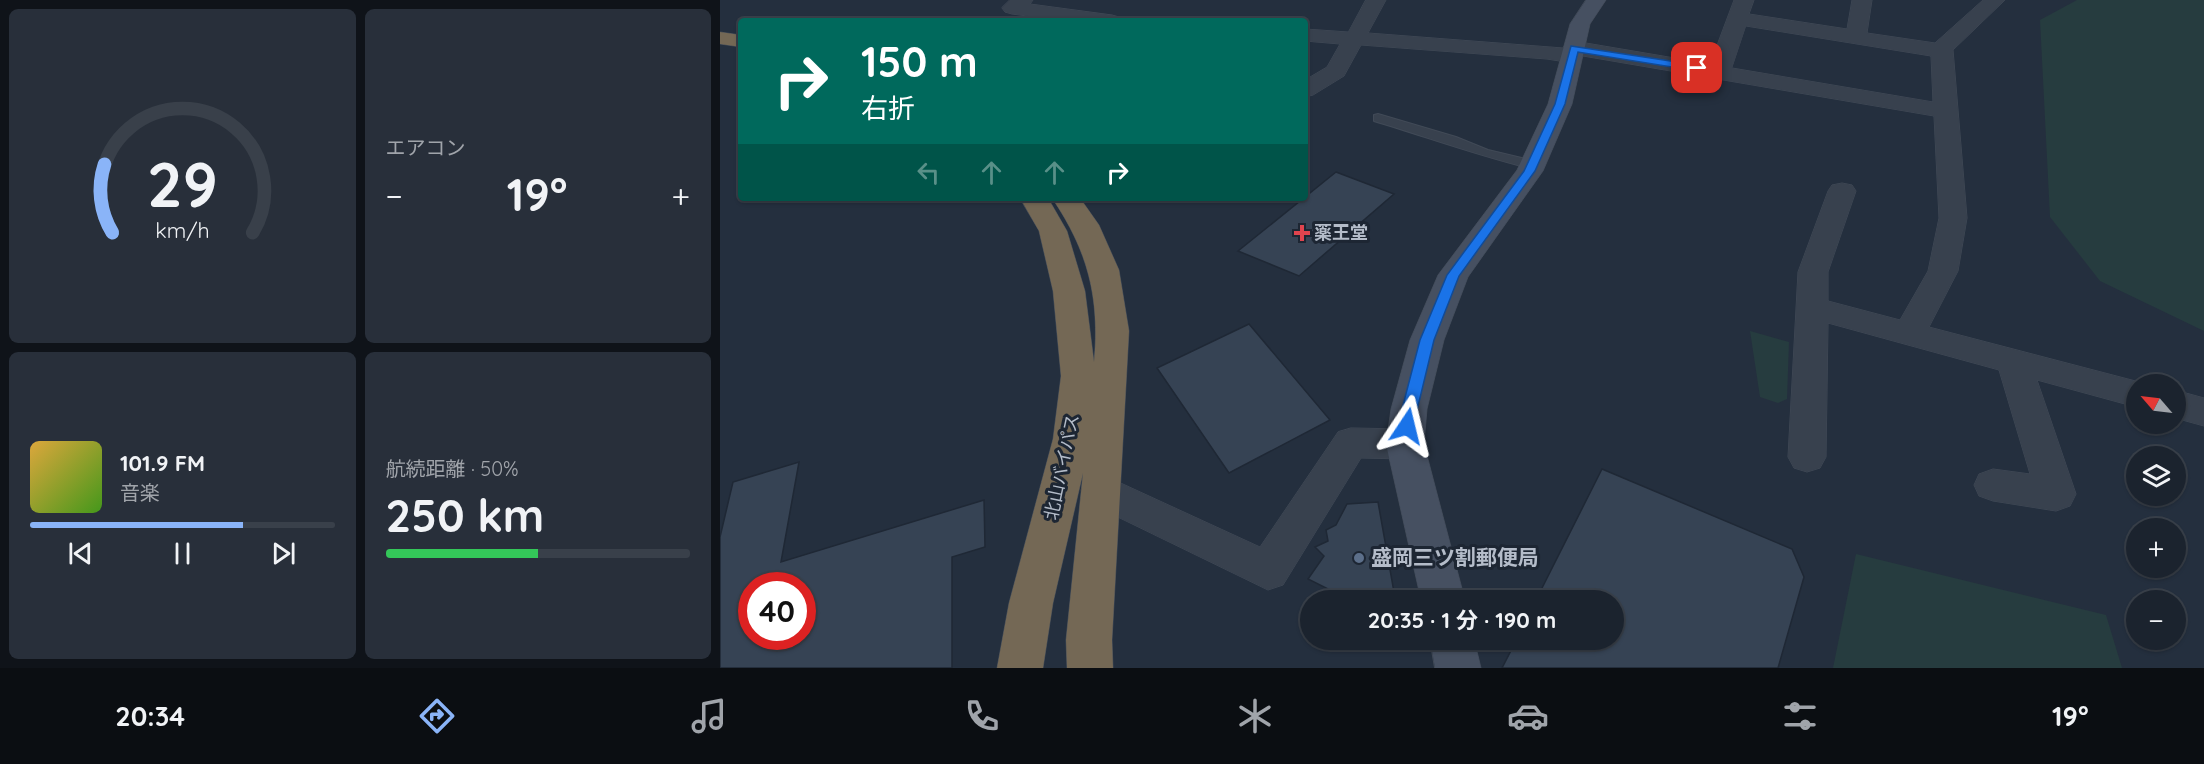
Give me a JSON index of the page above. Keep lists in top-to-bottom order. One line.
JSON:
{"streets":{"highway":["北山バイパス"]},"places":{"health":["薬王堂"],"other":["盛岡三ツ割郵便局"]},"north":"top left","page":{"tile":["エアコン",["航続距離 · 50%","250 km"]],"turn":["150 m","右折"],"heat":["−","19°","+"],"map_buttons":["+","−"],"song":["101.9 FM","音楽"],"limit":"40","trip":"20:35 · 1 分 · 190 m","tabs":["20:34","19°"],"gauge":["29","km/h"]}}
